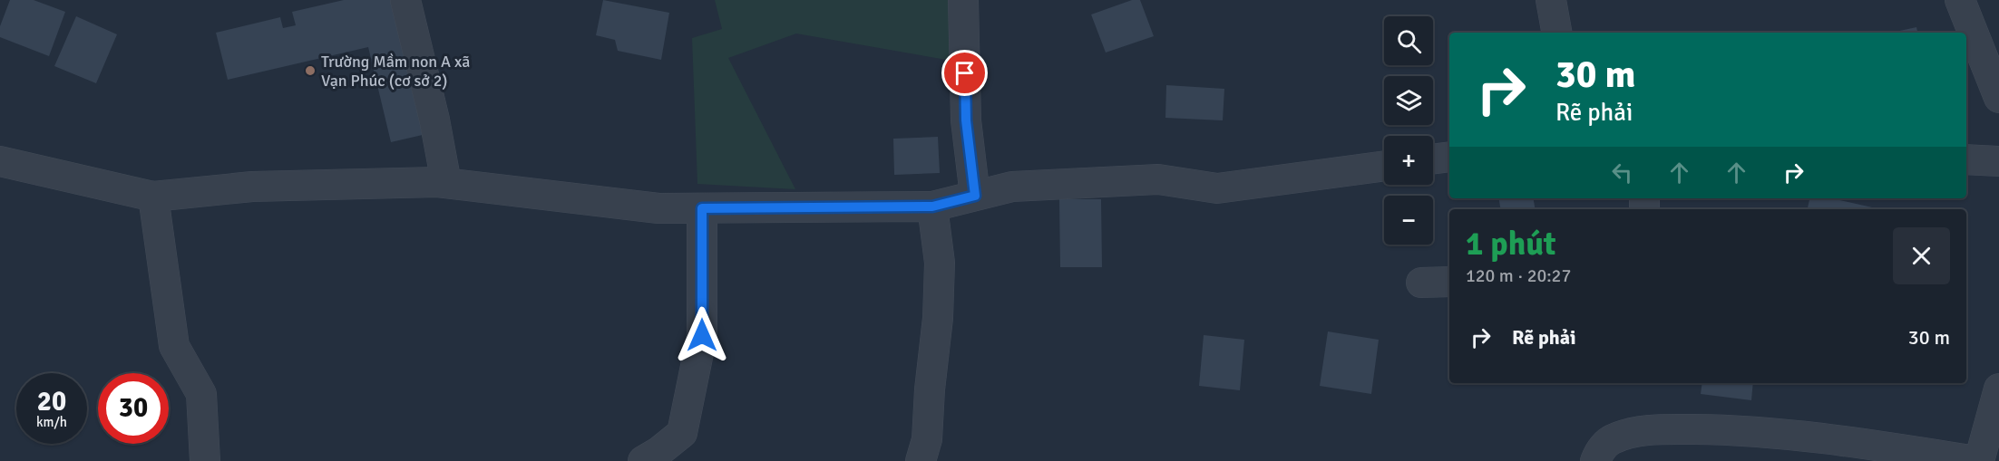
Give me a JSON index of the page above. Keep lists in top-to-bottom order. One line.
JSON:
{"places":["Trường Mầm non A xã Vạn Phúc (cơ sở 2)"],"page":{"map_buttons":["+","−"],"turn":["30 m","Rẽ phải"],"heading":["1 phút","120 m · 20:27"],"list":[{"name":"Rẽ phải","value":"30 m"}],"speed":"20 km/h","limit":"30"}}
